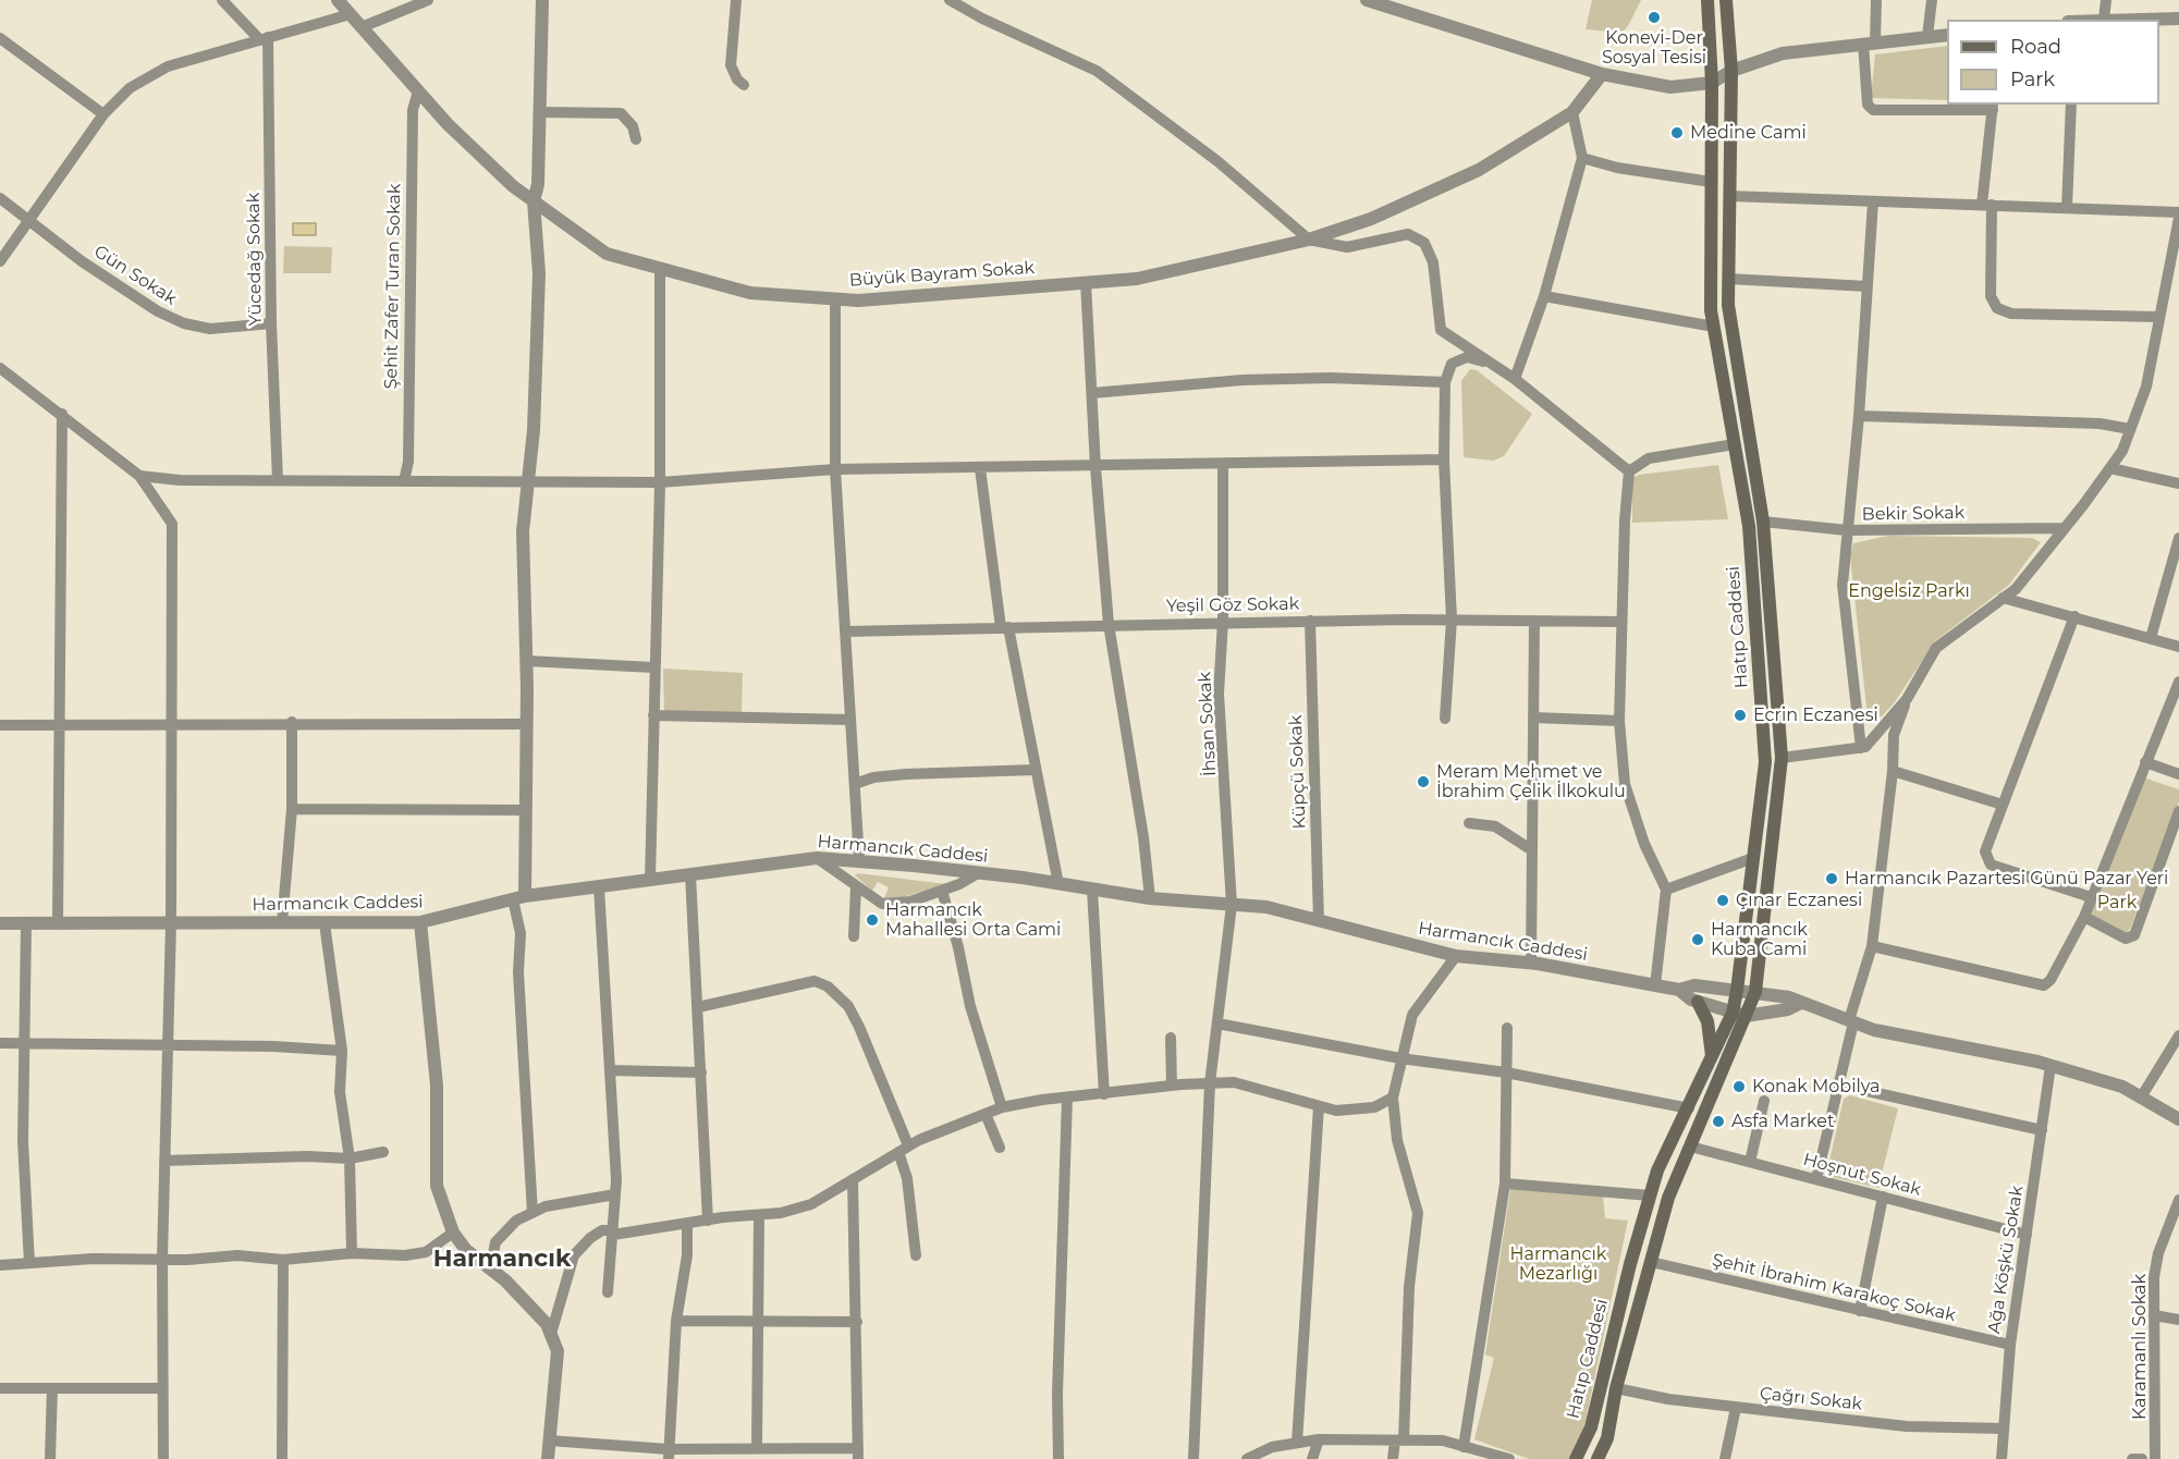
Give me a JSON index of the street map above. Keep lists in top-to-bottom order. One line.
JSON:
{"streets":{"main road":["Hatıp Caddesi"],"street":["Yücedağ Sokak","Büyük Bayram Sokak","Gün Sokak","Şehit Zafer Turan Sokak","Bekir Sokak","Yeşil Göz Sokak","İhsan Sokak","Küpçü Sokak","Harmancık Caddesi","Hoşnut Sokak","Ağa Köşkü Sokak","Şehit İbrahim Karakoç Sokak","Karamanlı Sokak","Çağrı Sokak"]},"crossings":[["Yücedağ Sokak","Gün Sokak"],["Büyük Bayram Sokak","Şehit Zafer Turan Sokak"],["Bekir Sokak","Hatıp Caddesi"],["Yeşil Göz Sokak","İhsan Sokak"],["Yeşil Göz Sokak","Küpçü Sokak"],["Hatıp Caddesi","Hoşnut Sokak"],["Hatıp Caddesi","Şehit İbrahim Karakoç Sokak"],["Hatıp Caddesi","Çağrı Sokak"],["İhsan Sokak","Harmancık Caddesi"],["Küpçü Sokak","Harmancık Caddesi"],["Hoşnut Sokak","Ağa Köşkü Sokak"],["Ağa Köşkü Sokak","Şehit İbrahim Karakoç Sokak"],["Ağa Köşkü Sokak","Çağrı Sokak"]],"districts":["Harmancık"],"parks":["Engelsiz Parkı","Park","Harmancık Mezarlığı"],"places":["Konevi-Der Sosyal Tesisi","Medine Cami","Ecrin Eczanesi","Meram Mehmet ve İbrahim Çelik İlkokulu","Harmancık Pazartesi Günü Pazar Yeri","Çınar Eczanesi","Harmancık Mahallesi Orta Cami","Harmancık Kuba Cami","Konak Mobilya","Asfa Market"],"legend":["Road","Park"]}
